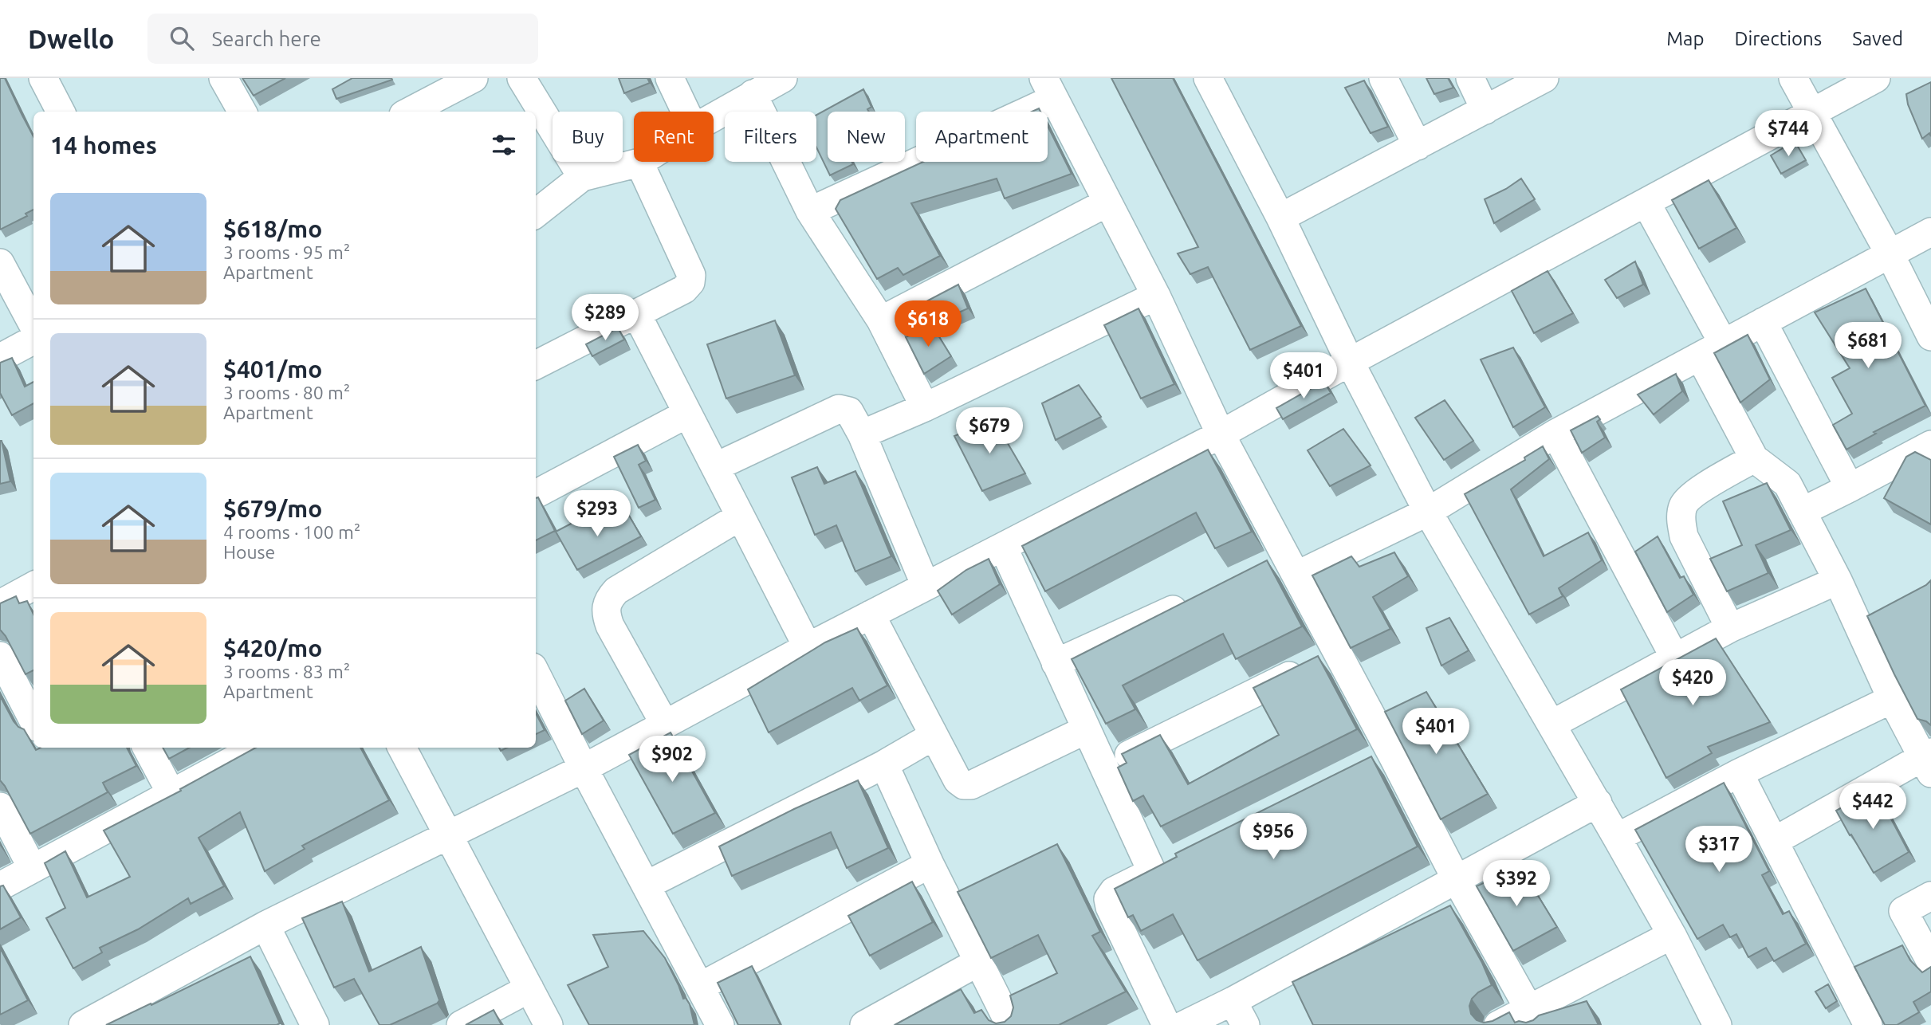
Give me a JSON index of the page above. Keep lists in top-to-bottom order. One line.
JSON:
{"page":{"header":"Dwello","search":"Search here","nav":["Map","Directions","Saved"],"price":["$744","$289","$618","$681","$401","$679","$293","$420","$401","$902","$442","$956","$317","$392"],"chip":["Buy","Rent","Filters","New","Apartment"],"heading":"14 homes","list":[{"name":"$618/mo","note":"3 rooms · 95 m² · Apartment"},{"name":"$401/mo","note":"3 rooms · 80 m² · Apartment"},{"name":"$679/mo","note":"4 rooms · 100 m² · House"},{"name":"$420/mo","note":"3 rooms · 83 m² · Apartment"}]}}
